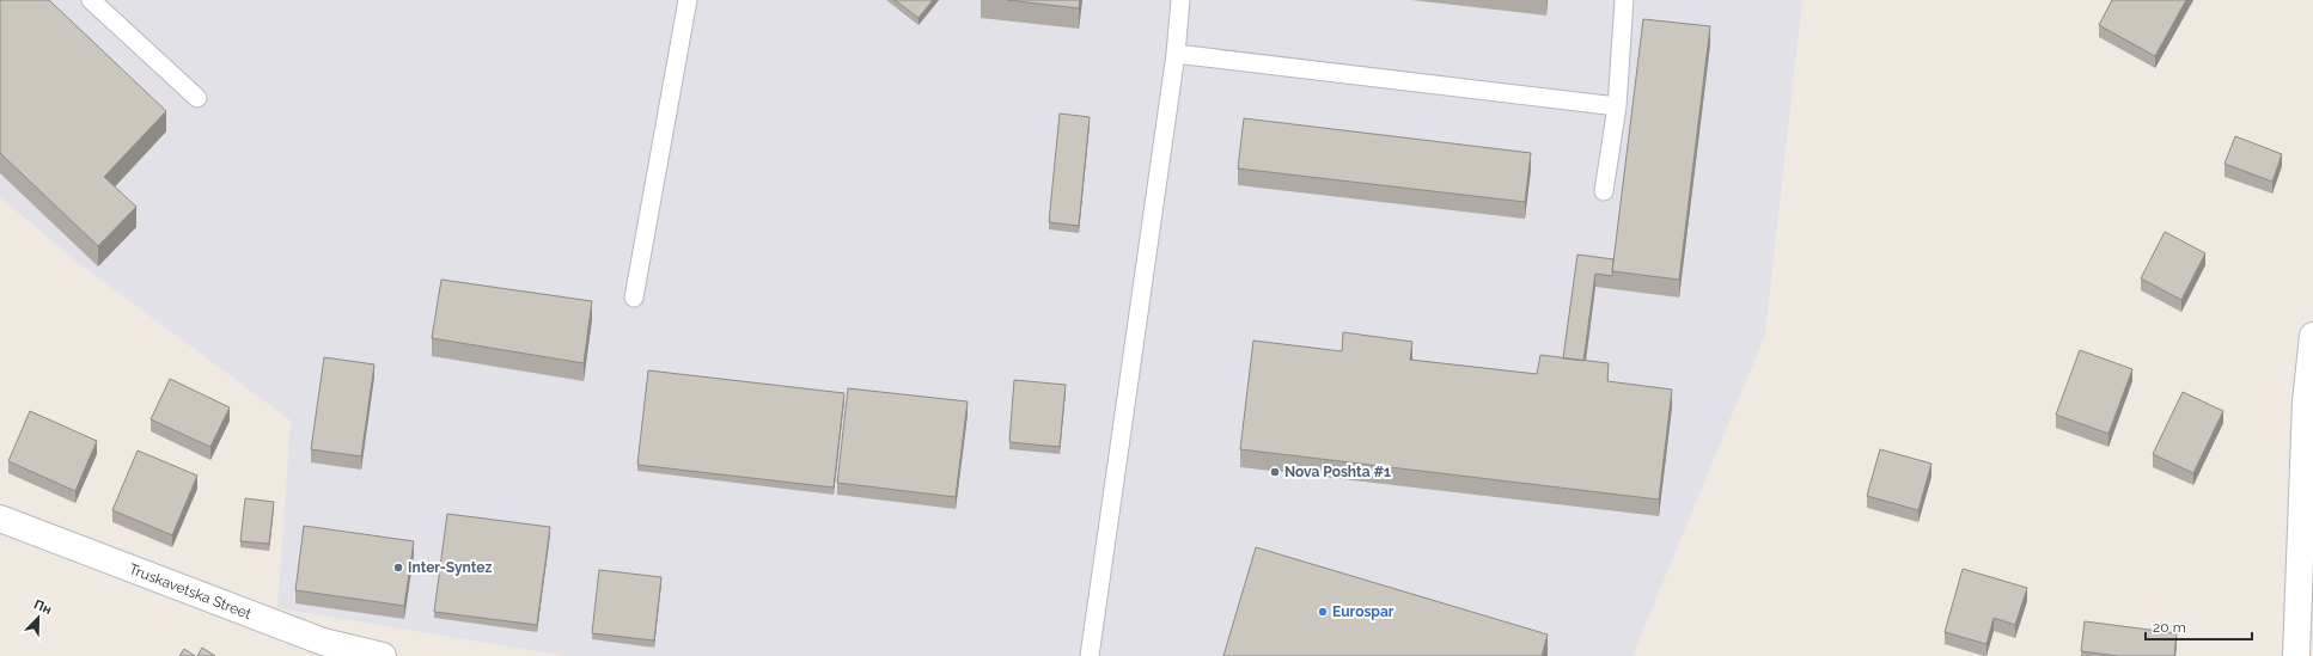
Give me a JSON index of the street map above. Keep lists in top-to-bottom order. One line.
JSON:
{"streets":{"main road":["Truskavetska Street"]},"places":["Nova Poshta #1","Inter-Syntez","Eurospar"],"scale_bar":"20 m","north":"top right"}
